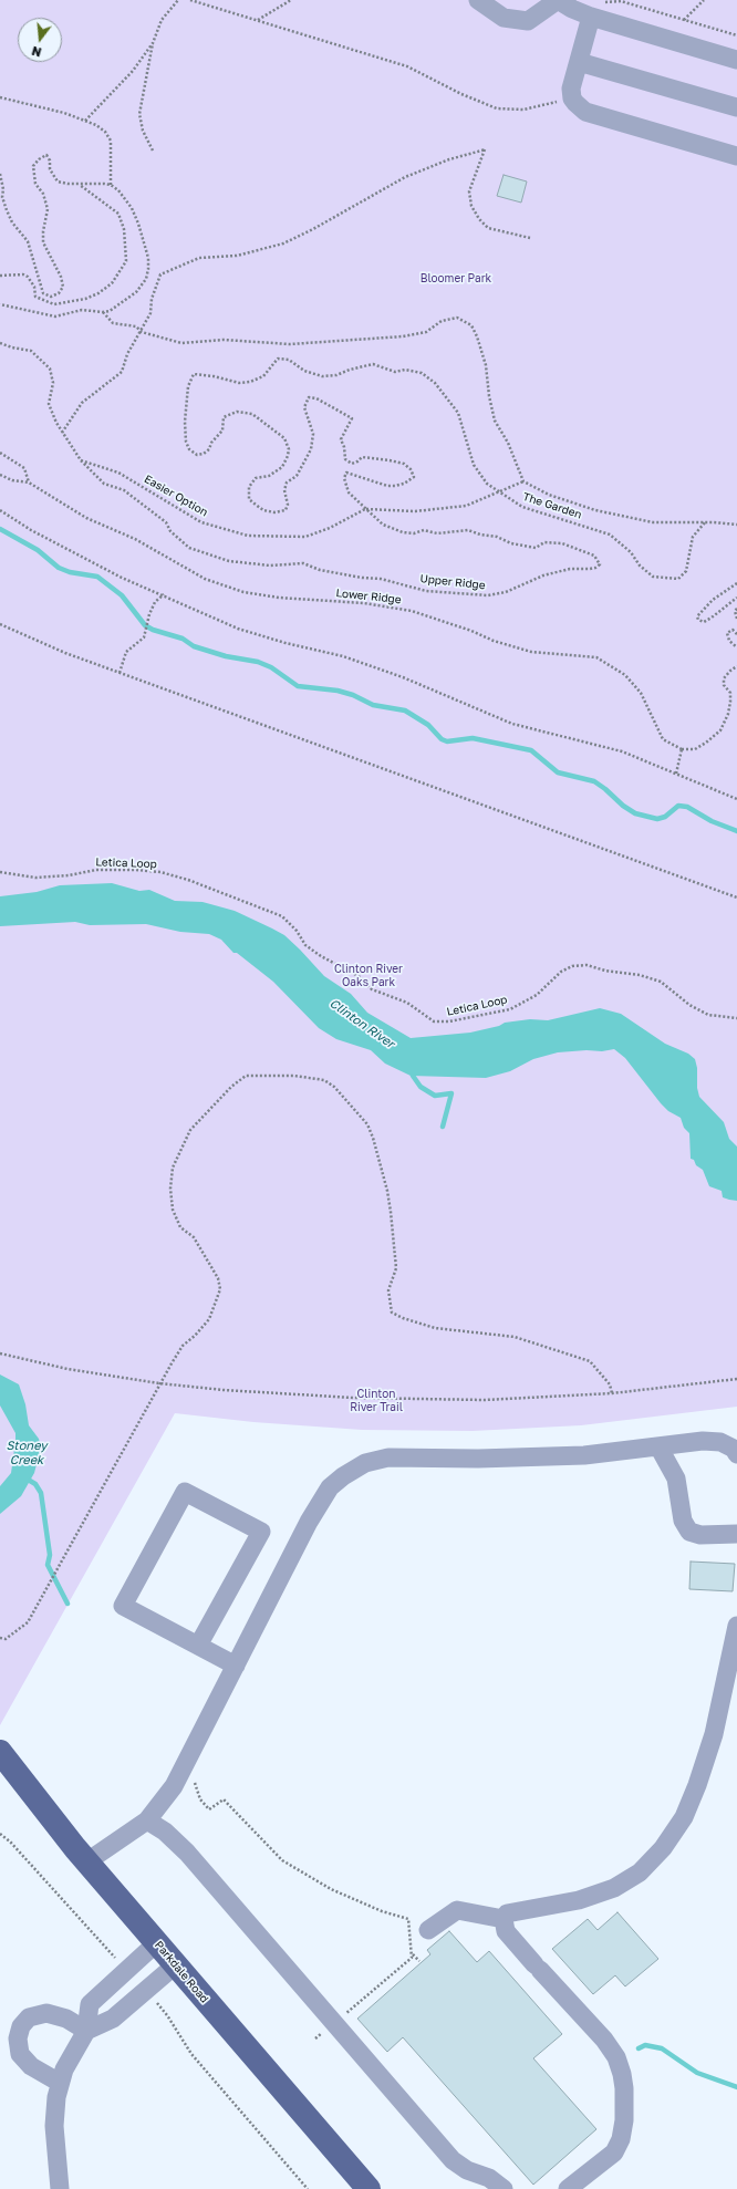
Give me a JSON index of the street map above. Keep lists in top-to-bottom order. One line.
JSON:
{"streets":{"main road":["Parkdale Road"],"path":["Easier Option","The Garden","Upper Ridge","Lower Ridge","Letica Loop"]},"crossings":[["Easier Option","The Garden"],["Easier Option","Upper Ridge"],["The Garden","Upper Ridge"]],"water":["Clinton River","Stoney Creek"],"parks":["Bloomer Park","Clinton River Oaks Park","Clinton River Trail"],"north":"bottom"}
